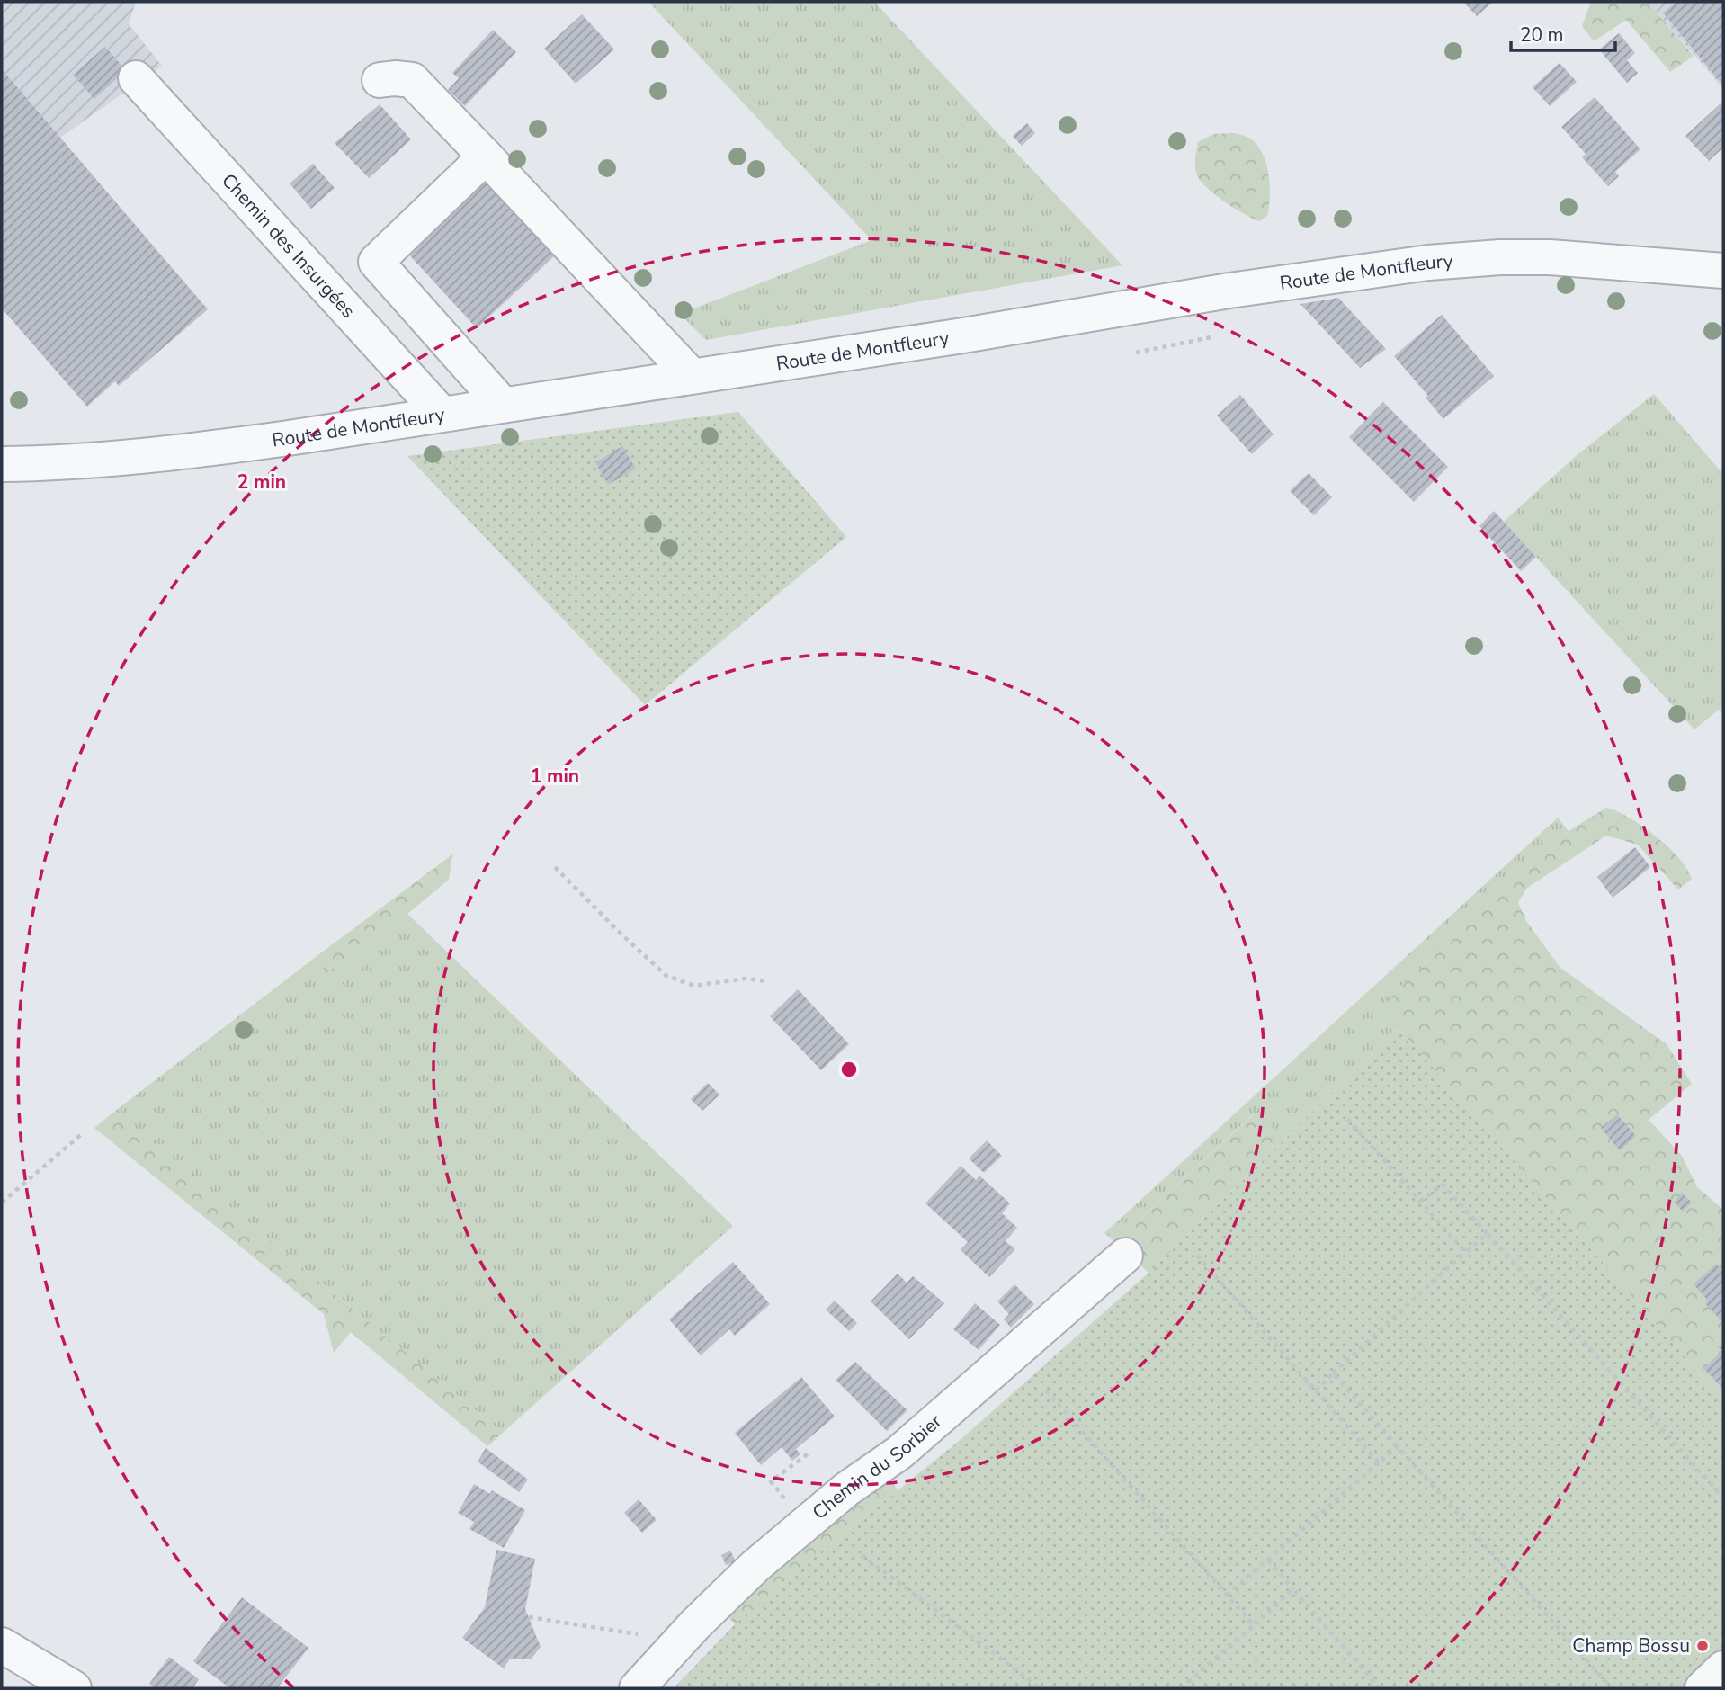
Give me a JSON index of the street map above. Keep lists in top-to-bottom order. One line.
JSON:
{"streets":{"street":["Chemin des Insurgées","Route de Montfleury","Chemin du Sorbier"]},"crossings":[["Chemin des Insurgées","Route de Montfleury"]],"places":["Champ Bossu"],"scale_bar":"20 m","rings":["2 min","1 min"]}
